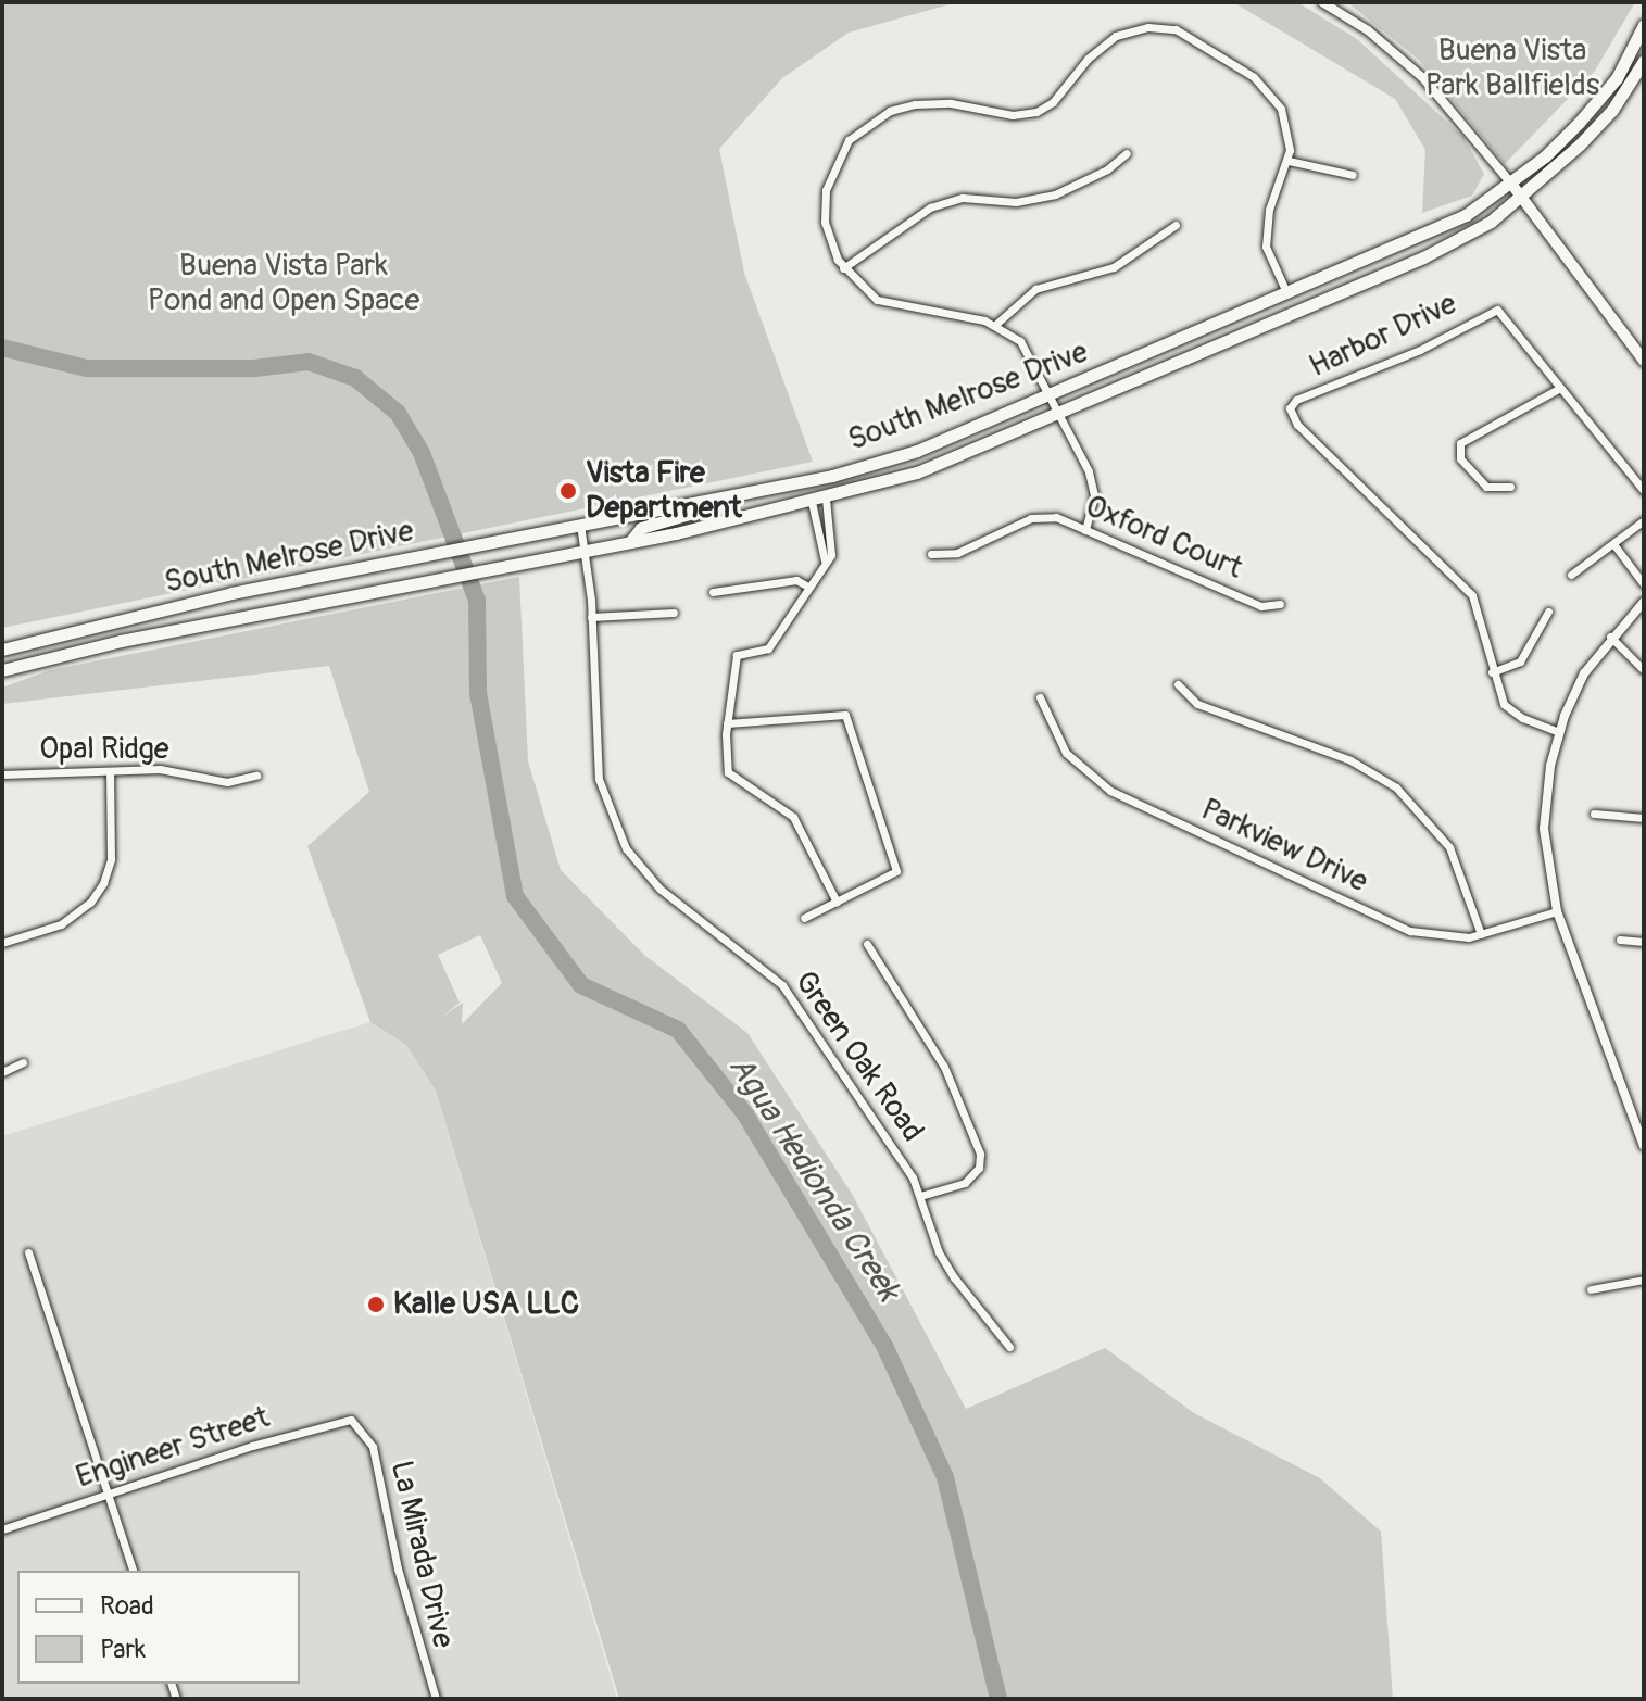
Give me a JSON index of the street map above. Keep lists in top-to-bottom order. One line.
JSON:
{"streets":{"main road":["South Melrose Drive"],"street":["Harbor Drive","Oxford Court","Opal Ridge","Parkview Drive","Green Oak Road","Engineer Street","La Mirada Drive"]},"crossings":[["South Melrose Drive","Green Oak Road"],["Engineer Street","La Mirada Drive"]],"water":["Agua Hedionda Creek"],"parks":["Buena Vista Park Ballfields","Buena Vista Park Pond and Open Space"],"places":["Vista Fire Department","Kalle USA LLC"],"legend":["Road","Park"]}
